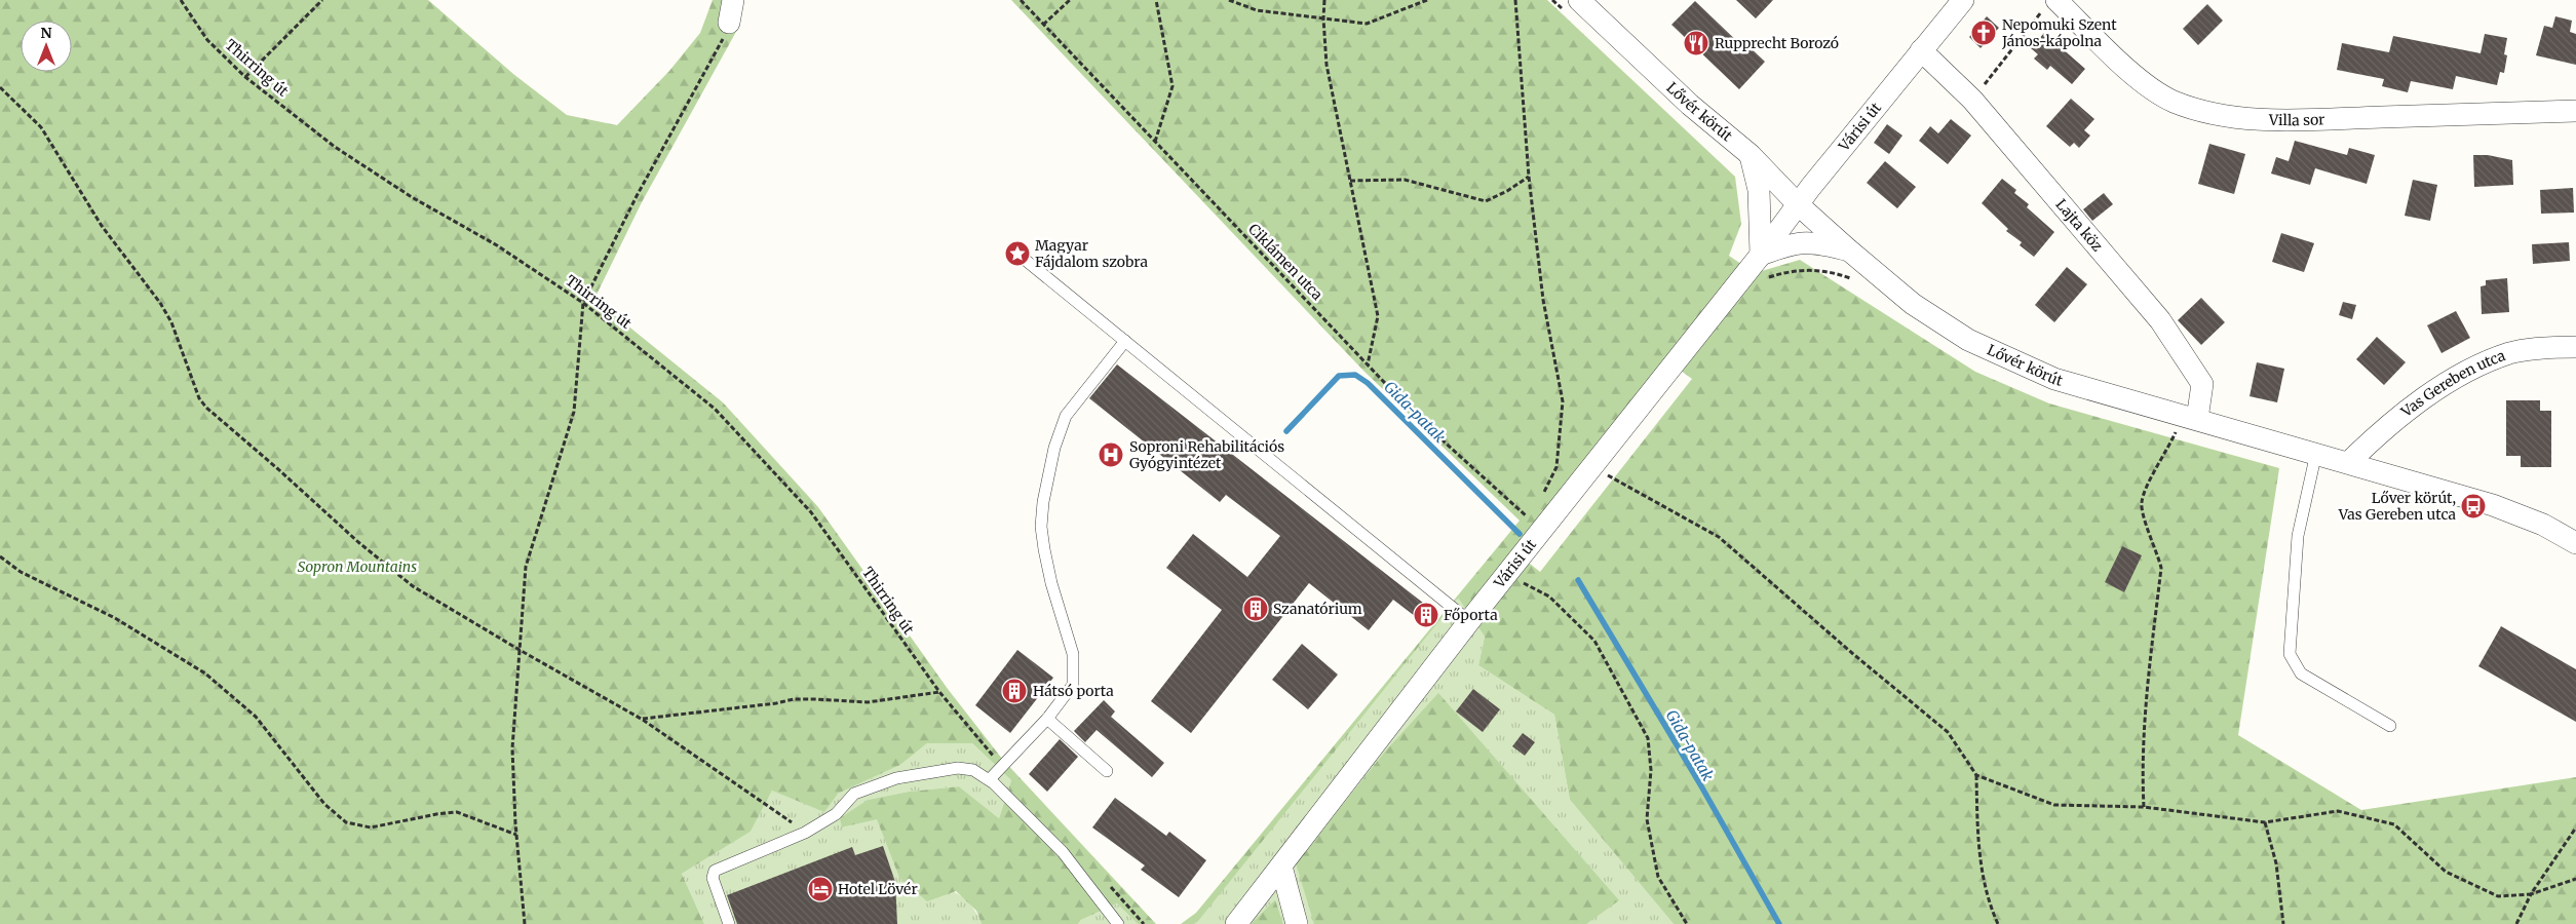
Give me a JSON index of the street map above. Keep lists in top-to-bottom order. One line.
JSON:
{"streets":{"street":["Lővér körút","Villa sor","Várisi út","Lajta köz","Vas Gereben utca"],"path":["Thirring út","Ciklámen utca"]},"crossings":[["Lővér körút","Várisi út"],["Lővér körút","Lajta köz"],["Lővér körút","Vas Gereben utca"],["Várisi út","Lajta köz"],["Várisi út","Ciklámen utca"]],"water":["Gida-patak"],"parks":["Sopron Mountains"],"places":{"church":["Nepomuki Szent János-kápolna"],"restaurant":["Rupprecht Borozó"],"place":["Magyar Fájdalom szobra"],"hospital":["Soproni Rehabilitációs Gyógyintézet"],"bus stop":["Lőver körút, Vas Gereben utca"],"building":["Szanatórium","Főporta","Hátsó porta"],"hotel":["Hotel Lövér"]},"north":"top"}
